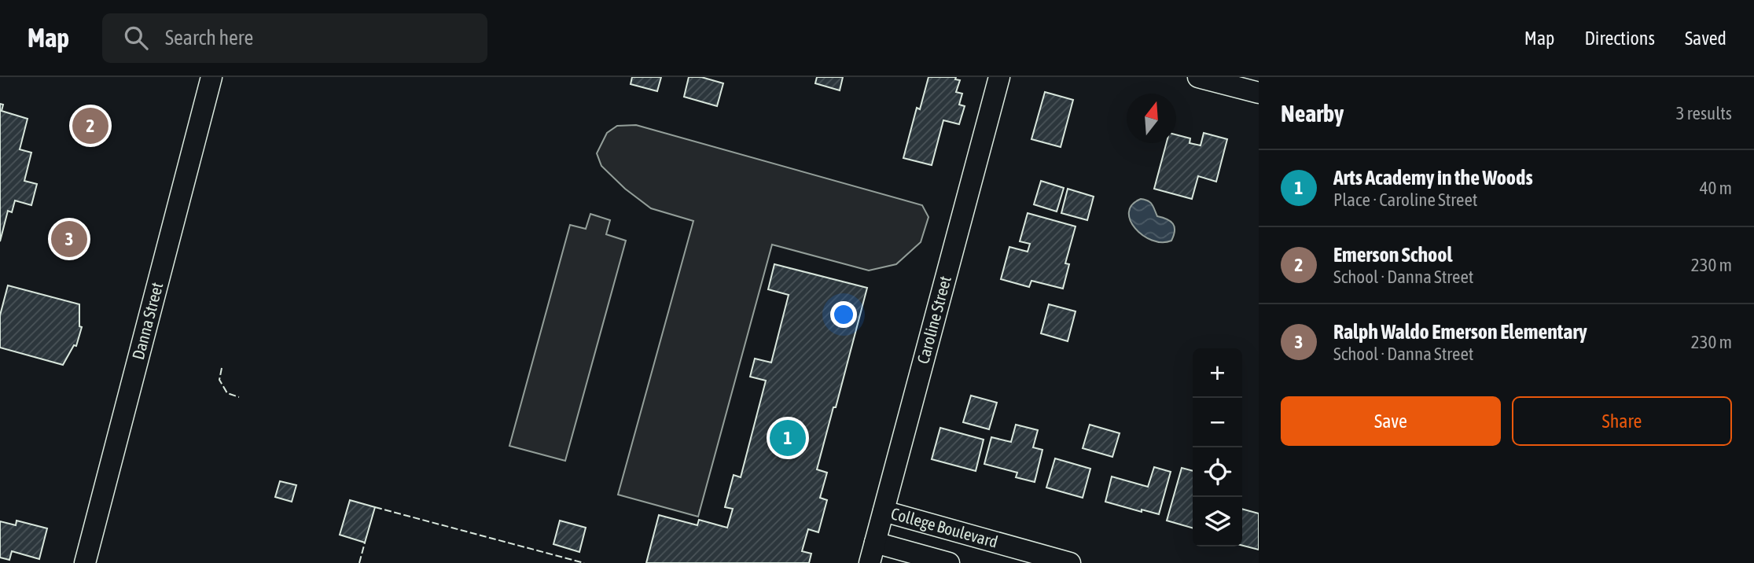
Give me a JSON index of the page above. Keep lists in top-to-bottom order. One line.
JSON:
{"streets":{"street":["Danna Street","Caroline Street","College Boulevard"]},"crossings":[["Caroline Street","College Boulevard"]],"north":"top","page":{"header":"Map","search":"Search here","nav":["Map","Directions","Saved"],"heading":["Nearby","3 results"],"pins":["2","3","1"],"list":[{"mark":"1","name":"Arts Academy in the Woods","note":"Place · Caroline Street","value":"40 m"},{"mark":"2","name":"Emerson School","note":"School · Danna Street","value":"230 m"},{"mark":"3","name":"Ralph Waldo Emerson Elementary","note":"School · Danna Street","value":"230 m"}],"map_buttons":["+","−"],"buttons":["Save","Share"]}}
